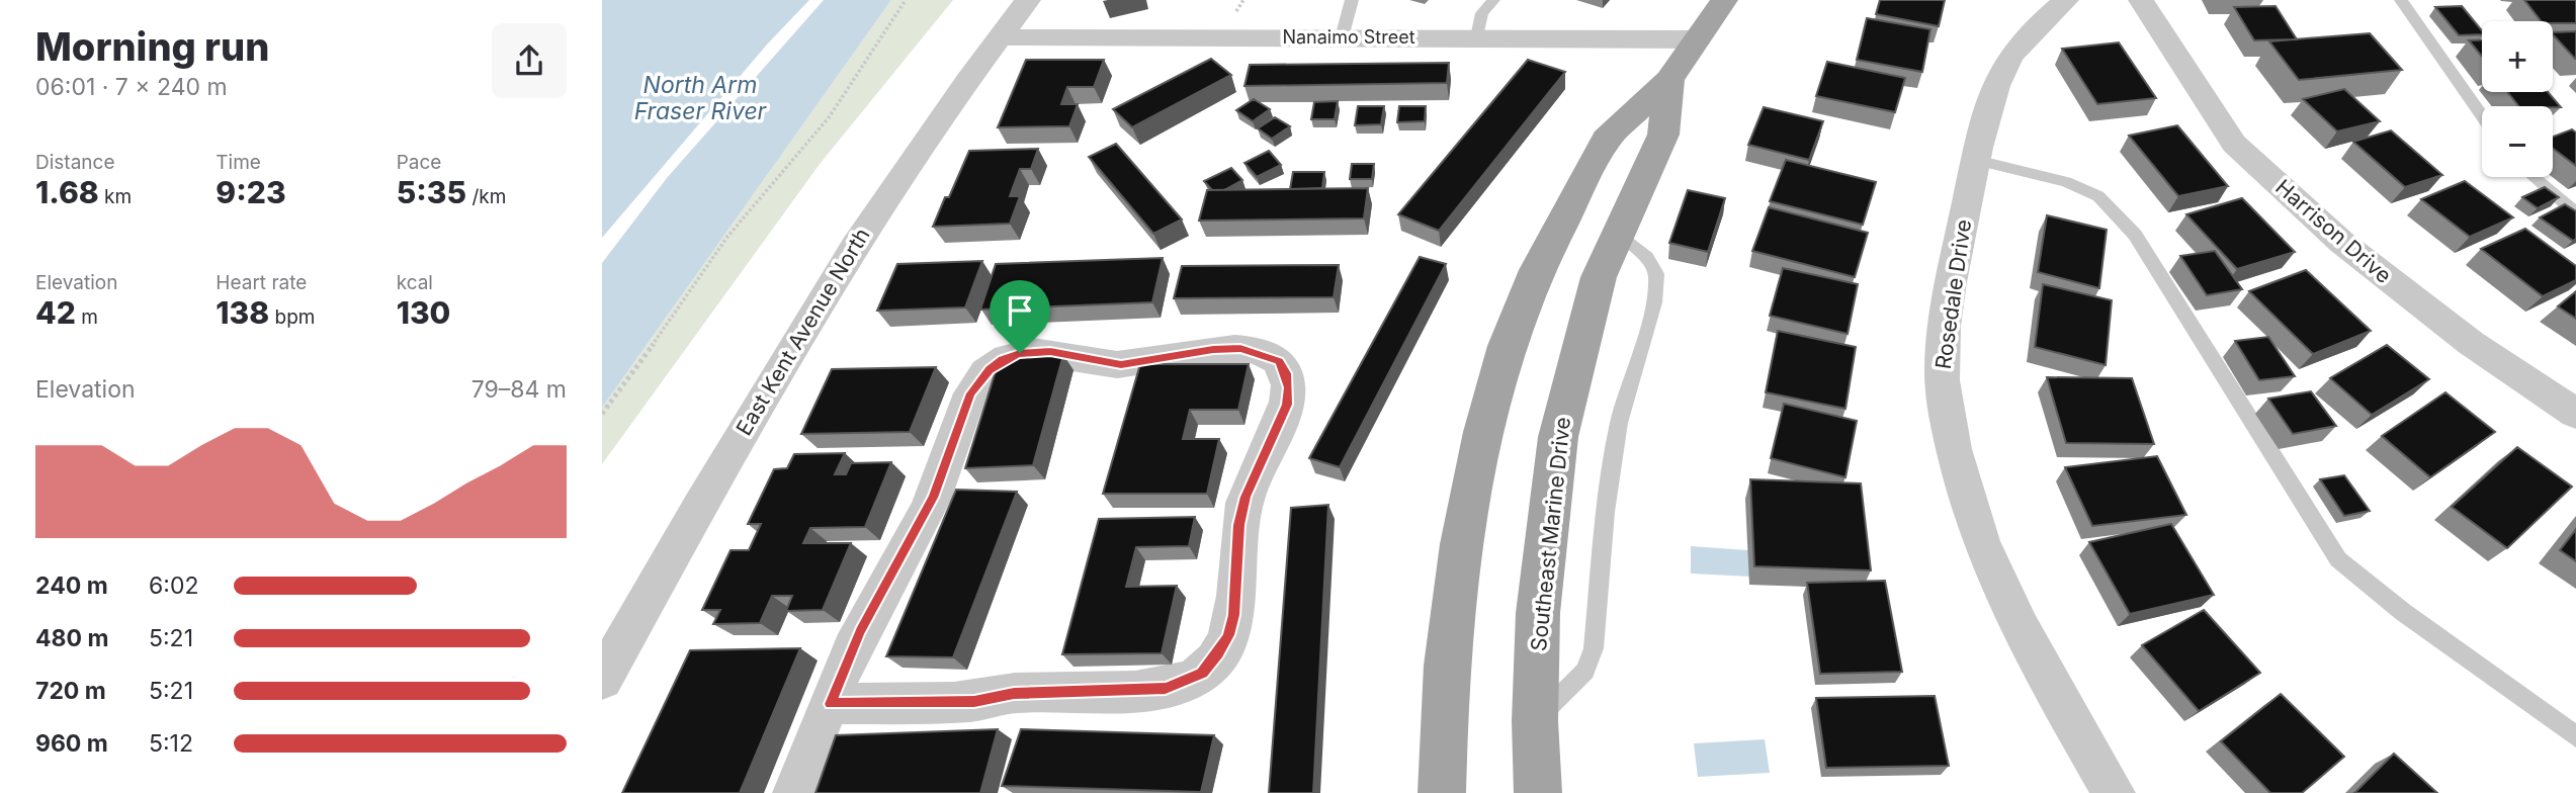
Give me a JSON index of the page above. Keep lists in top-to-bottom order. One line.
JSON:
{"streets":{"main road":["Southeast Marine Drive"],"street":["Nanaimo Street","Harrison Drive","Rosedale Drive","East Kent Avenue North"]},"crossings":[["Nanaimo Street","East Kent Avenue North"],["Nanaimo Street","Southeast Marine Drive"]],"water":["North Arm Fraser River"],"page":{"heading":["Morning run","06:01 · 7 × 240 m"],"map_buttons":["+","−"],"stats":[["Distance","1.68 km"],["Time","9:23"],["Pace","5:35 /km"],["Elevation","42 m"],["Heart rate","138 bpm"],["kcal","130"]],"chart":["Elevation","79–84 m"],"list":[{"name":"240 m","note":"6:02"},{"name":"480 m","note":"5:21"},{"name":"720 m","note":"5:21"},{"name":"960 m","note":"5:12"}]}}
